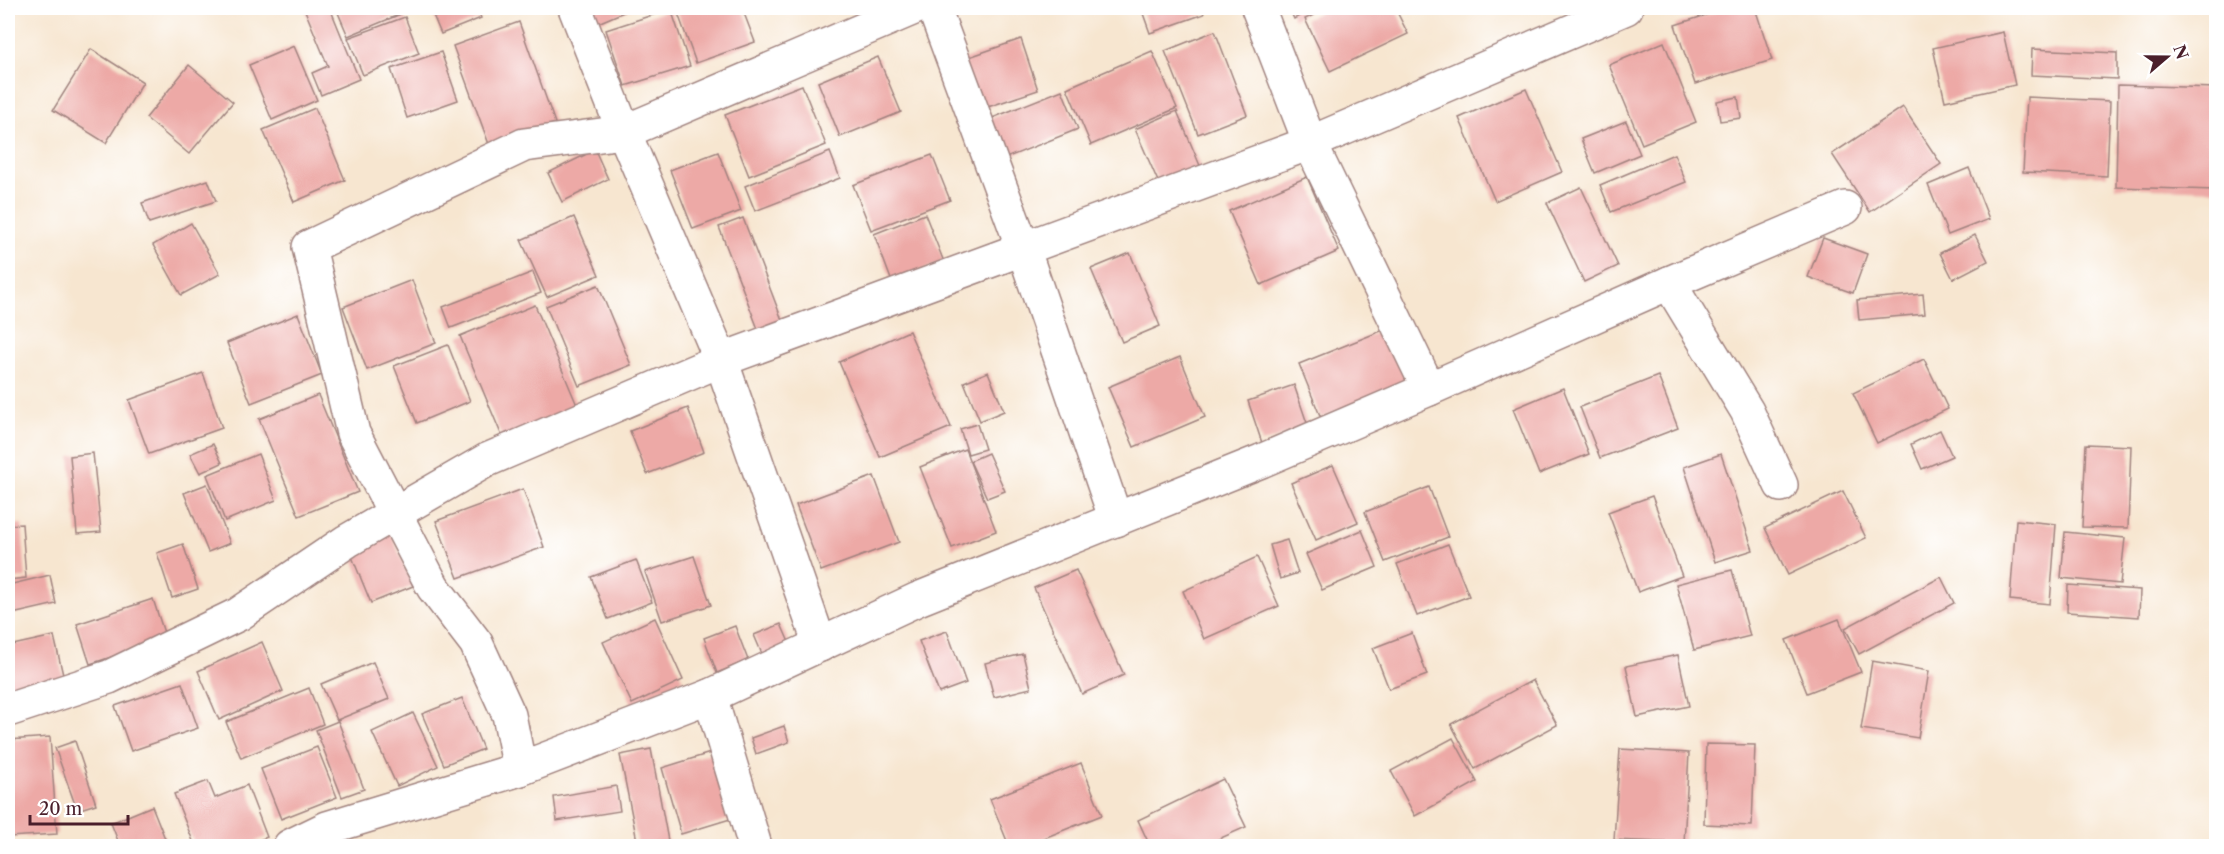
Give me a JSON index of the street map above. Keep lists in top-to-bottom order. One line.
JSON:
{"scale_bar":"20 m","north":"right"}
